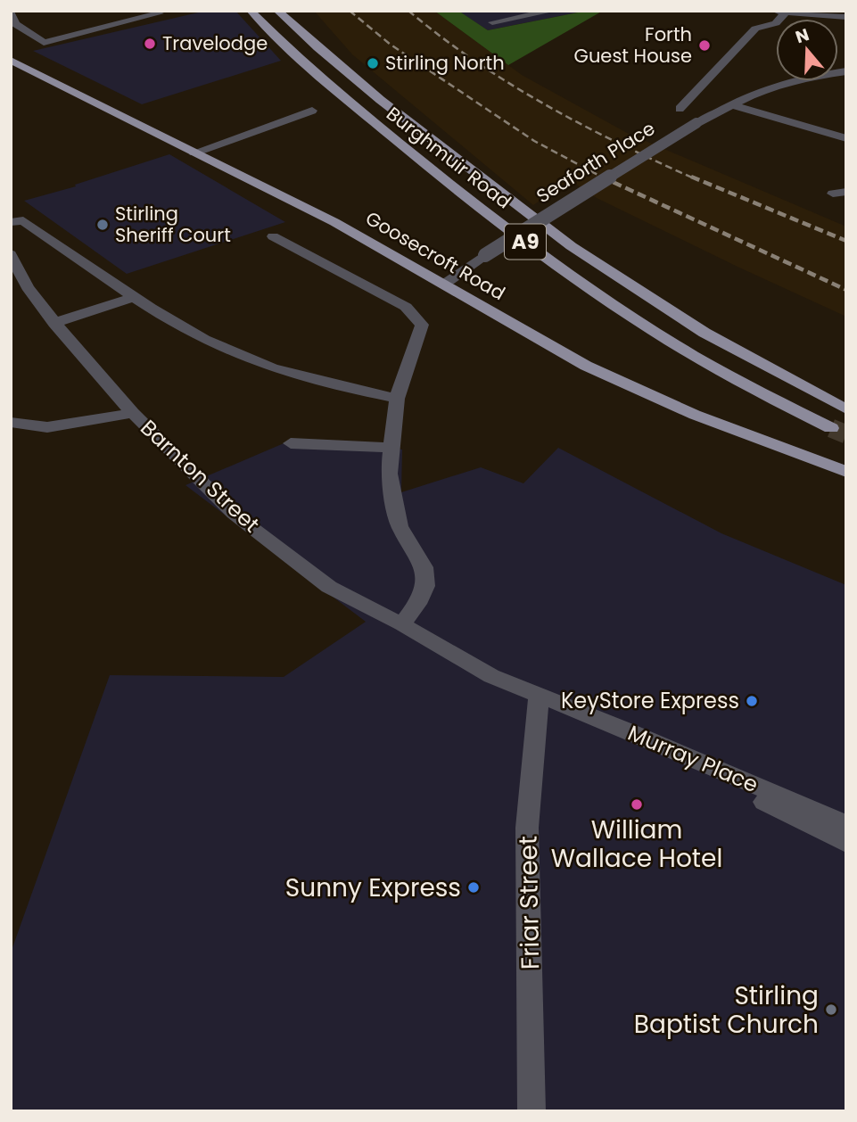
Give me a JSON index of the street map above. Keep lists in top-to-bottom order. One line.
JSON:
{"streets":{"main road":["Burghmuir Road","A9","Goosecroft Road"],"street":["Seaforth Place","Barnton Street","Murray Place","Friar Street"]},"crossings":[["Seaforth Place","Goosecroft Road"],["Barnton Street","Murray Place"],["Barnton Street","Friar Street"],["Murray Place","Friar Street"]],"places":["Travelodge","Forth Guest House","Stirling North","Stirling Sheriff Court","KeyStore Express","William Wallace Hotel","Sunny Express","Stirling Baptist Church"],"north":"top"}
